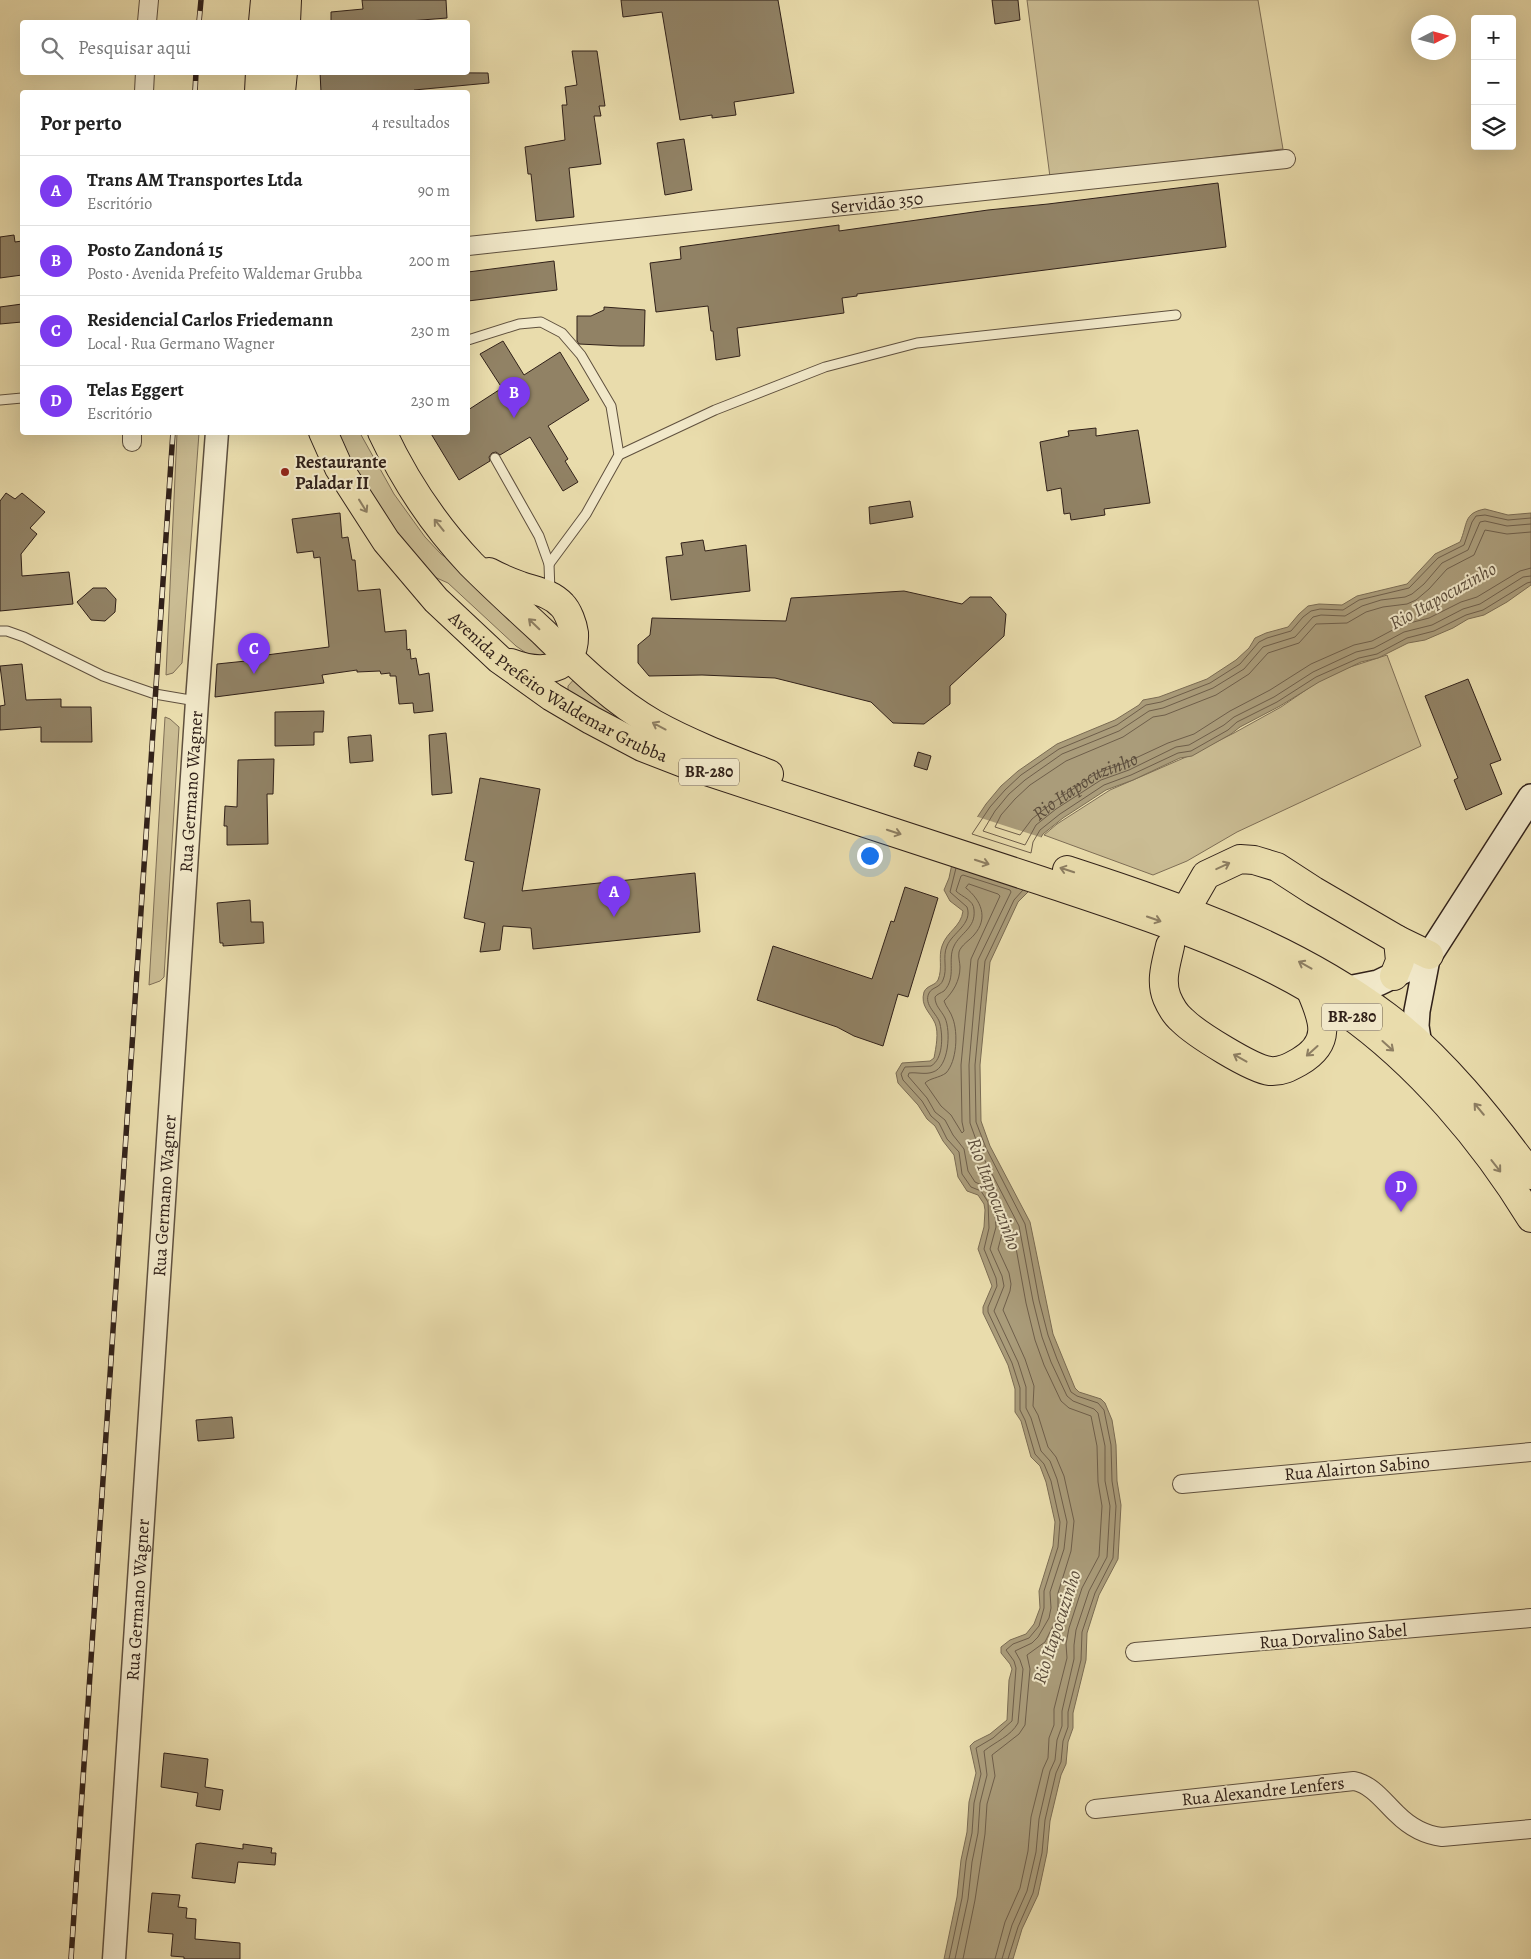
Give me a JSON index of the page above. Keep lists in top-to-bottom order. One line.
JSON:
{"streets":{"highway":["Avenida Prefeito Waldemar Grubba","BR-280"],"street":["Servidão 350","Rua Germano Wagner","Rua Alairton Sabino","Rua Dorvalino Sabel","Rua Alexandre Lenfers"]},"crossings":[["Avenida Prefeito Waldemar Grubba","BR-280"]],"water":["Rio Itapocuzinho"],"places":["Restaurante Paladar II"],"north":"right","page":{"map_buttons":["+","−"],"search":"Pesquisar aqui","heading":["Por perto","4 resultados"],"list":[{"mark":"A","name":"Trans AM Transportes Ltda","note":"Escritório","value":"90 m"},{"mark":"B","name":"Posto Zandoná 15","note":"Posto · Avenida Prefeito Waldemar Grubba","value":"200 m"},{"mark":"C","name":"Residencial Carlos Friedemann","note":"Local · Rua Germano Wagner","value":"230 m"},{"mark":"D","name":"Telas Eggert","note":"Escritório","value":"230 m"}],"pins":["B","C","A","D"]}}
